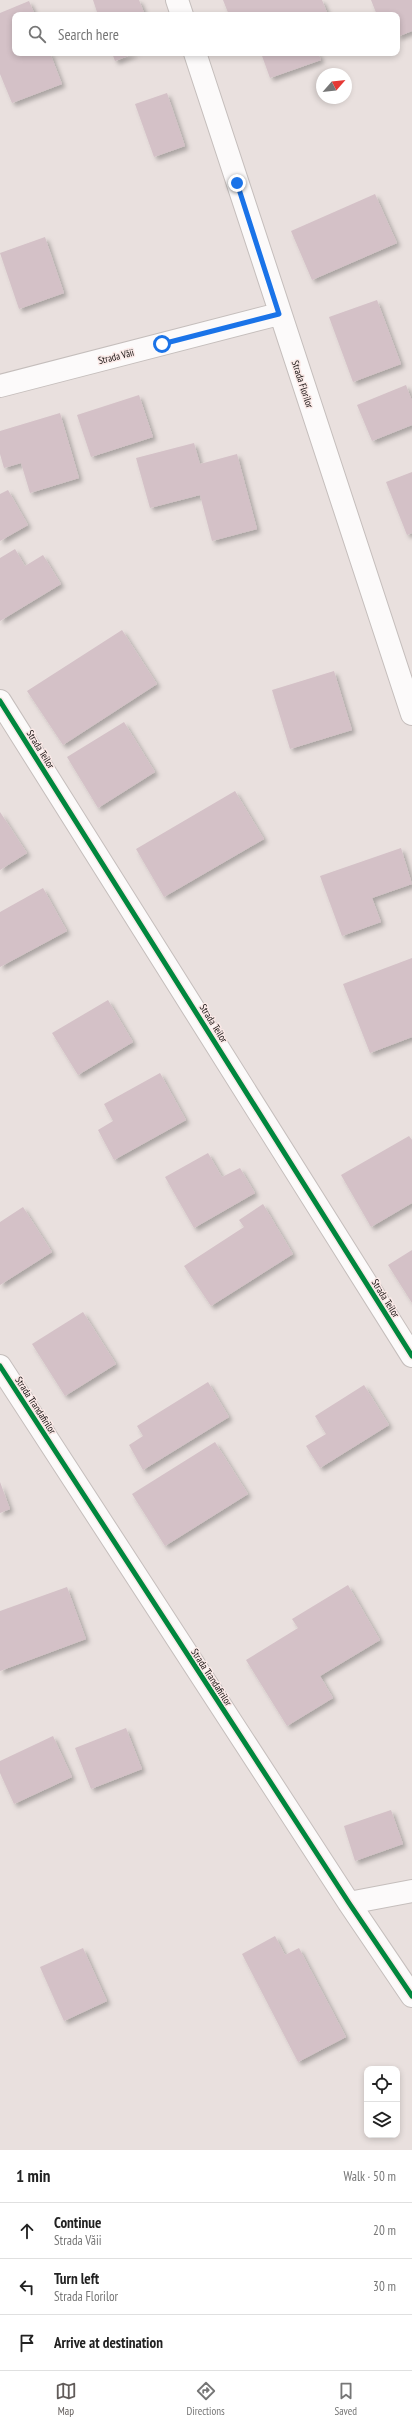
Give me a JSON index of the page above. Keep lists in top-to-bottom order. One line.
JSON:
{"streets":{"street":["Strada Văii","Strada Florilor","Strada Teilor","Strada Trandafirilor"]},"crossings":[["Strada Văii","Strada Florilor"]],"north":"top right","page":{"search":"Search here","heading":["1 min","Walk · 50 m"],"list":[["Continue","Strada Văii","20 m"],["Turn left","Strada Florilor","30 m"],"Arrive at destination"],"nav":["Map","Directions","Saved"]}}
